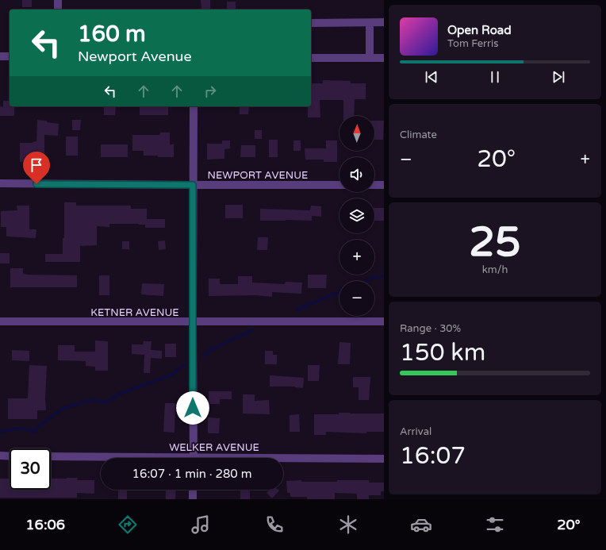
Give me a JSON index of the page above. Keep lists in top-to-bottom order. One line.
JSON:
{"streets":{"street":["NEWPORT AVENUE","KETNER AVENUE","WELKER AVENUE"]},"north":"top","page":{"turn":["160 m","Newport Avenue"],"song":["Open Road","Tom Ferris"],"tile":["Climate",["25","km/h"],["Range · 30%","150 km"],["Arrival","16:07"]],"map_buttons":["+","−"],"heat":["−","20°","+"],"limit":"30","trip":"16:07 · 1 min · 280 m","tabs":["16:06","20°"]}}
